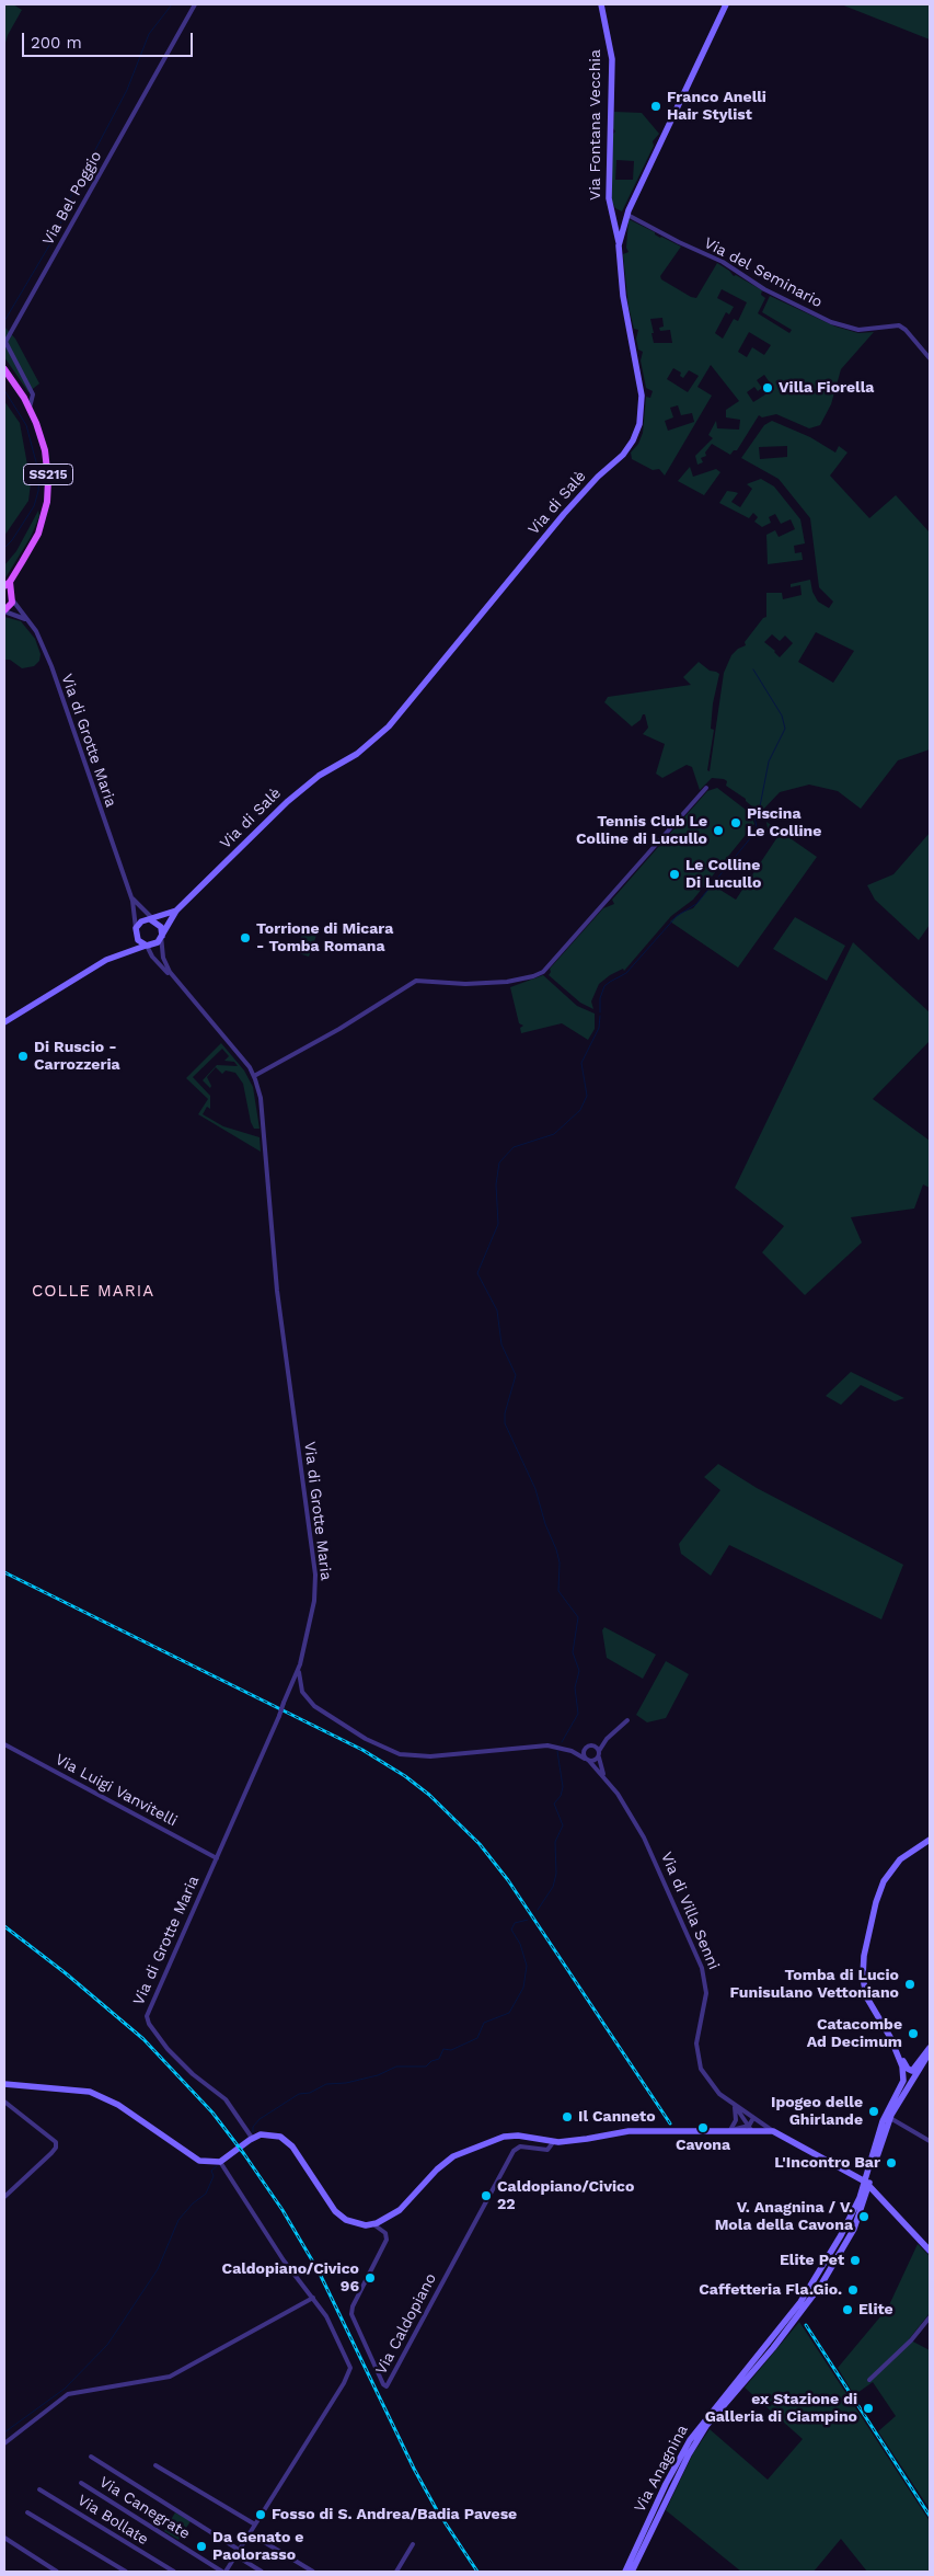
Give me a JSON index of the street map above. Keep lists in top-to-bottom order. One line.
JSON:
{"streets":{"main road":["Via Fontana Vecchia","SS215","Via di Salè","Via Anagnina"],"street":["Via Bel Poggio","Via del Seminario","Via di Grotte Maria","Via Luigi Vanvitelli","Via di Villa Senni","Via Caldopiano","Via Canegrate","Via Bollate"]},"crossings":[["Via Fontana Vecchia","Via di Salè"],["Via Bel Poggio","SS215"],["Via del Seminario","Via di Salè"],["Via di Salè","Via di Grotte Maria"],["Via di Grotte Maria","Via Luigi Vanvitelli"],["Via di Grotte Maria","Via di Villa Senni"]],"districts":["COLLE MARIA"],"places":["Franco Anelli Hair Stylist","Villa Fiorella","Piscina Le Colline","Tennis Club Le Colline di Lucullo","Le Colline Di Lucullo","Torrione di Micara - Tomba Romana","Di Ruscio - Carrozzeria","Tomba di Lucio Funisulano Vettoniano","Catacombe Ad Decimum","Ipogeo delle Ghirlande","Il Canneto","Cavona","L'Incontro Bar","Caldopiano/Civico 22","V. Anagnina / V. Mola della Cavona","Elite Pet","Caldopiano/Civico 96","Caffetteria Fla.Gio.","Elite","ex Stazione di Galleria di Ciampino","Fosso di S. Andrea/Badia Pavese","Da Genato e Paolorasso"],"scale_bar":"200 m"}
